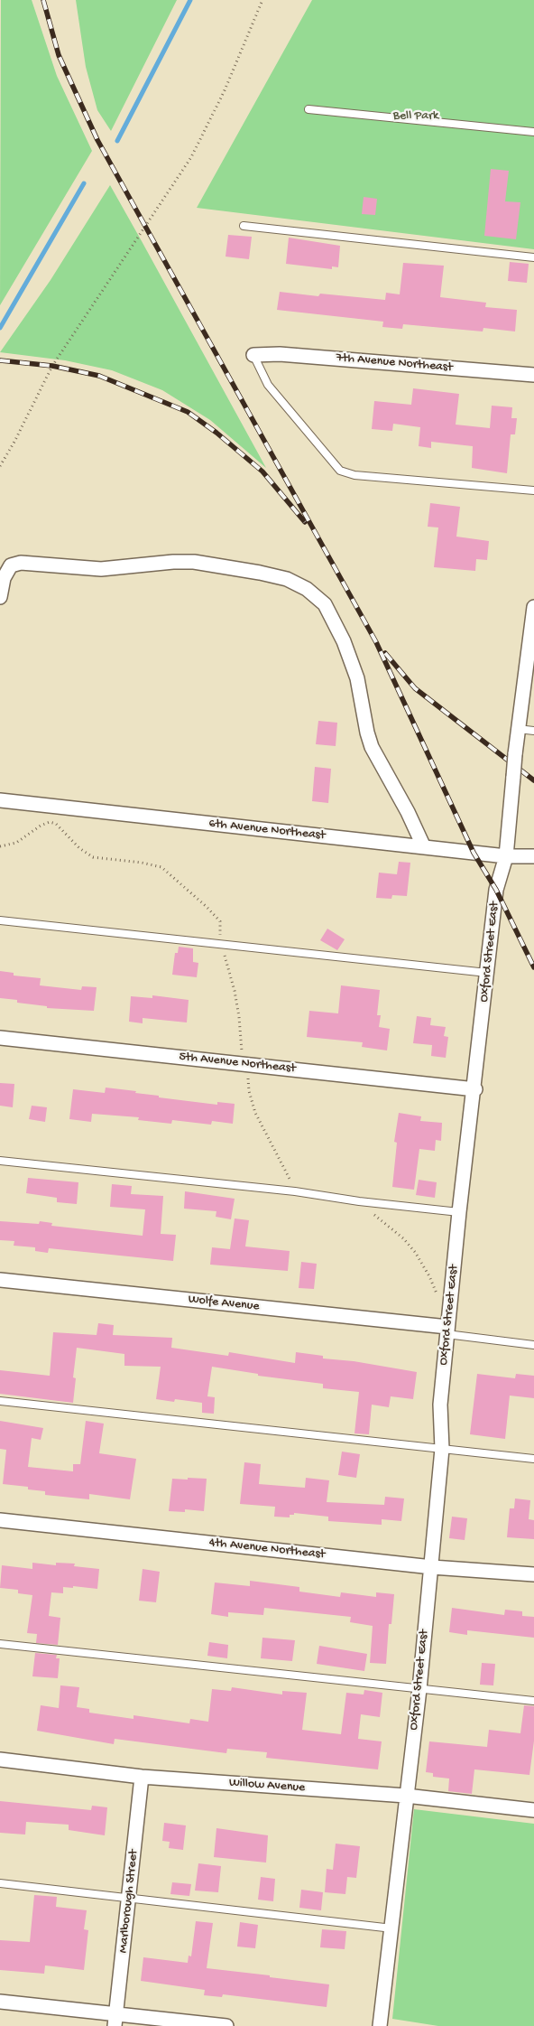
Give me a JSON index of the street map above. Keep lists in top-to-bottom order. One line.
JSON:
{"streets":{"street":["7th Avenue Northeast","6th Avenue Northeast","Oxford Street East","5th Avenue Northeast","Wolfe Avenue","4th Avenue Northeast","Willow Avenue","Marlborough Street"]},"crossings":[["6th Avenue Northeast","Oxford Street East"],["Oxford Street East","5th Avenue Northeast"],["Oxford Street East","Wolfe Avenue"],["Oxford Street East","4th Avenue Northeast"],["Oxford Street East","Willow Avenue"],["Willow Avenue","Marlborough Street"]],"parks":["Bell Park"]}
